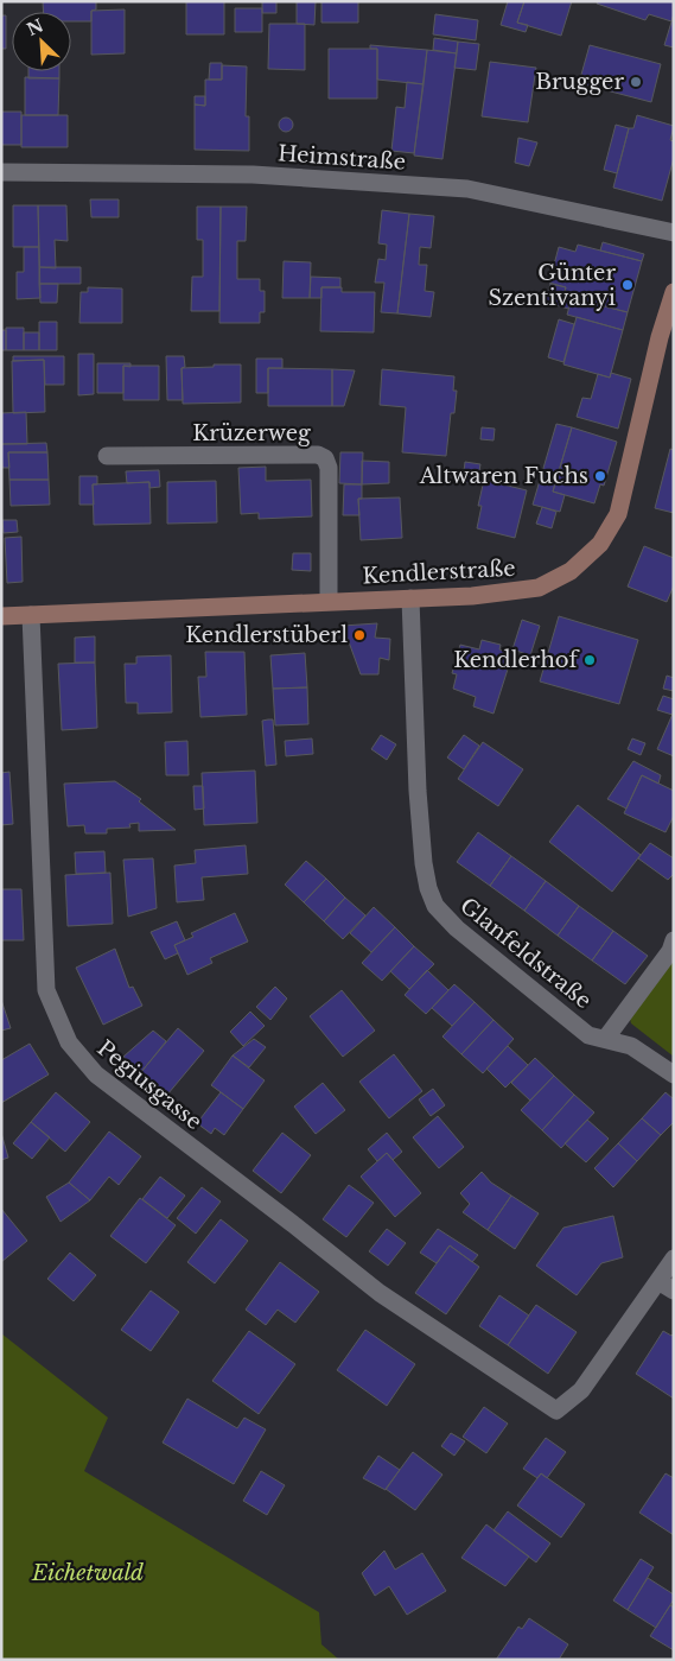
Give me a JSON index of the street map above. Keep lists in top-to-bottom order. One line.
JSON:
{"streets":{"street":["Heimstraße","Krüzerweg","Kendlerstraße","Glanfeldstraße","Pegiusgasse"]},"crossings":[["Krüzerweg","Kendlerstraße"],["Kendlerstraße","Glanfeldstraße"],["Kendlerstraße","Pegiusgasse"]],"parks":["Eichetwald"],"places":["Brugger","Günter Szentivanyi","Altwaren Fuchs","Kendlerstüberl","Kendlerhof"],"north":"top left"}
